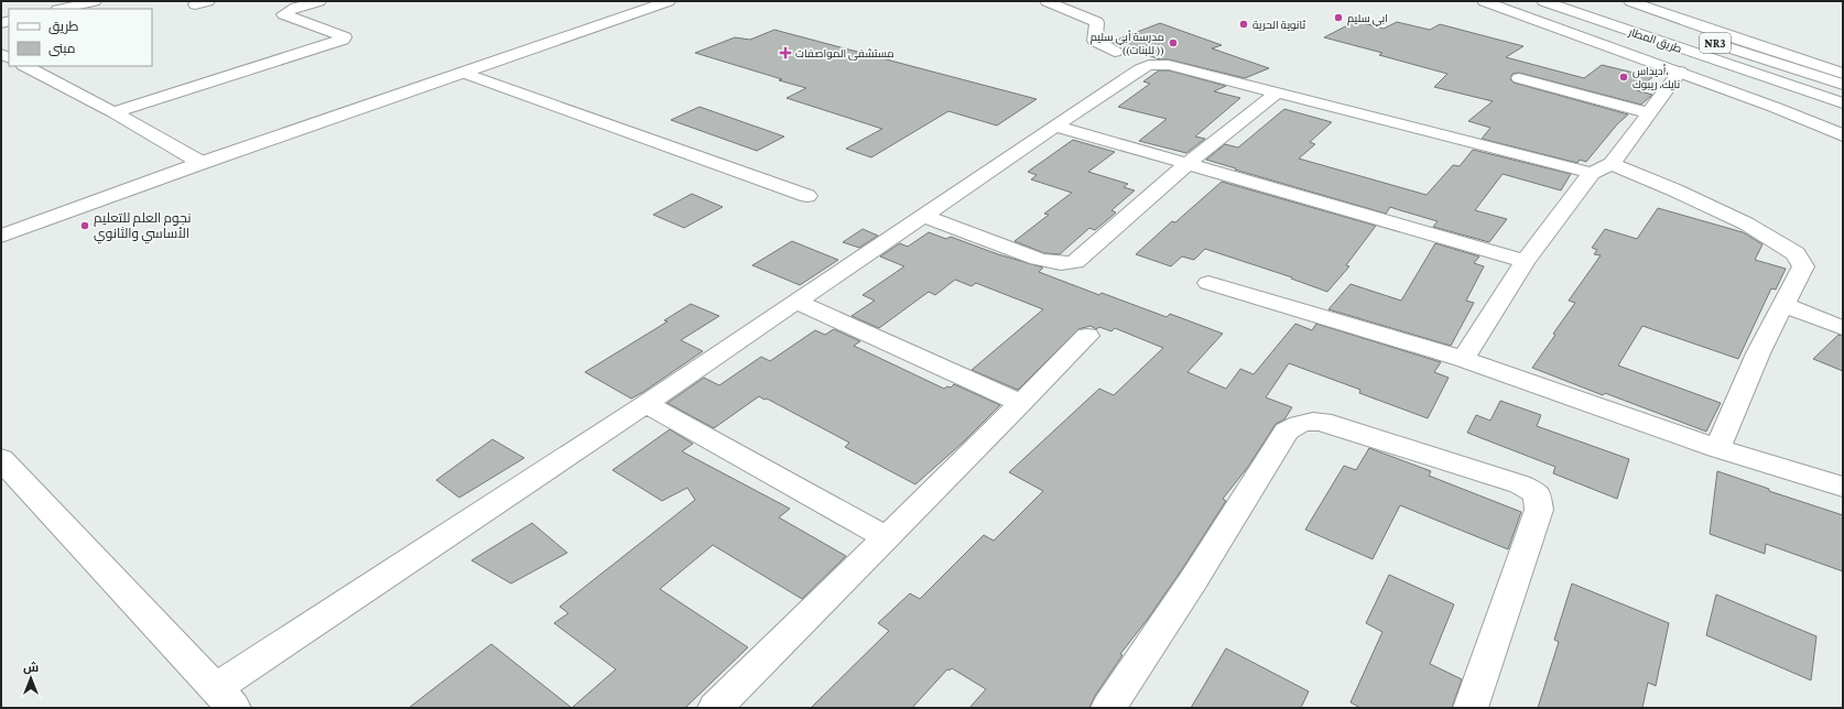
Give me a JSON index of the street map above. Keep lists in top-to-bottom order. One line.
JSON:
{"streets":{"main road":["طريق المطار","NR3"]},"places":{"other":["ابي سليم","ثانوية الحرية","مدرسة أبي سليم ((للبنات ))","أديداس، نايك، ريبوك","نجوم العلم للتعليم الأساسي والثانوي"],"health":["مستشفى المواصفات"]},"legend":["طريق","مبنى"],"north":"top"}
